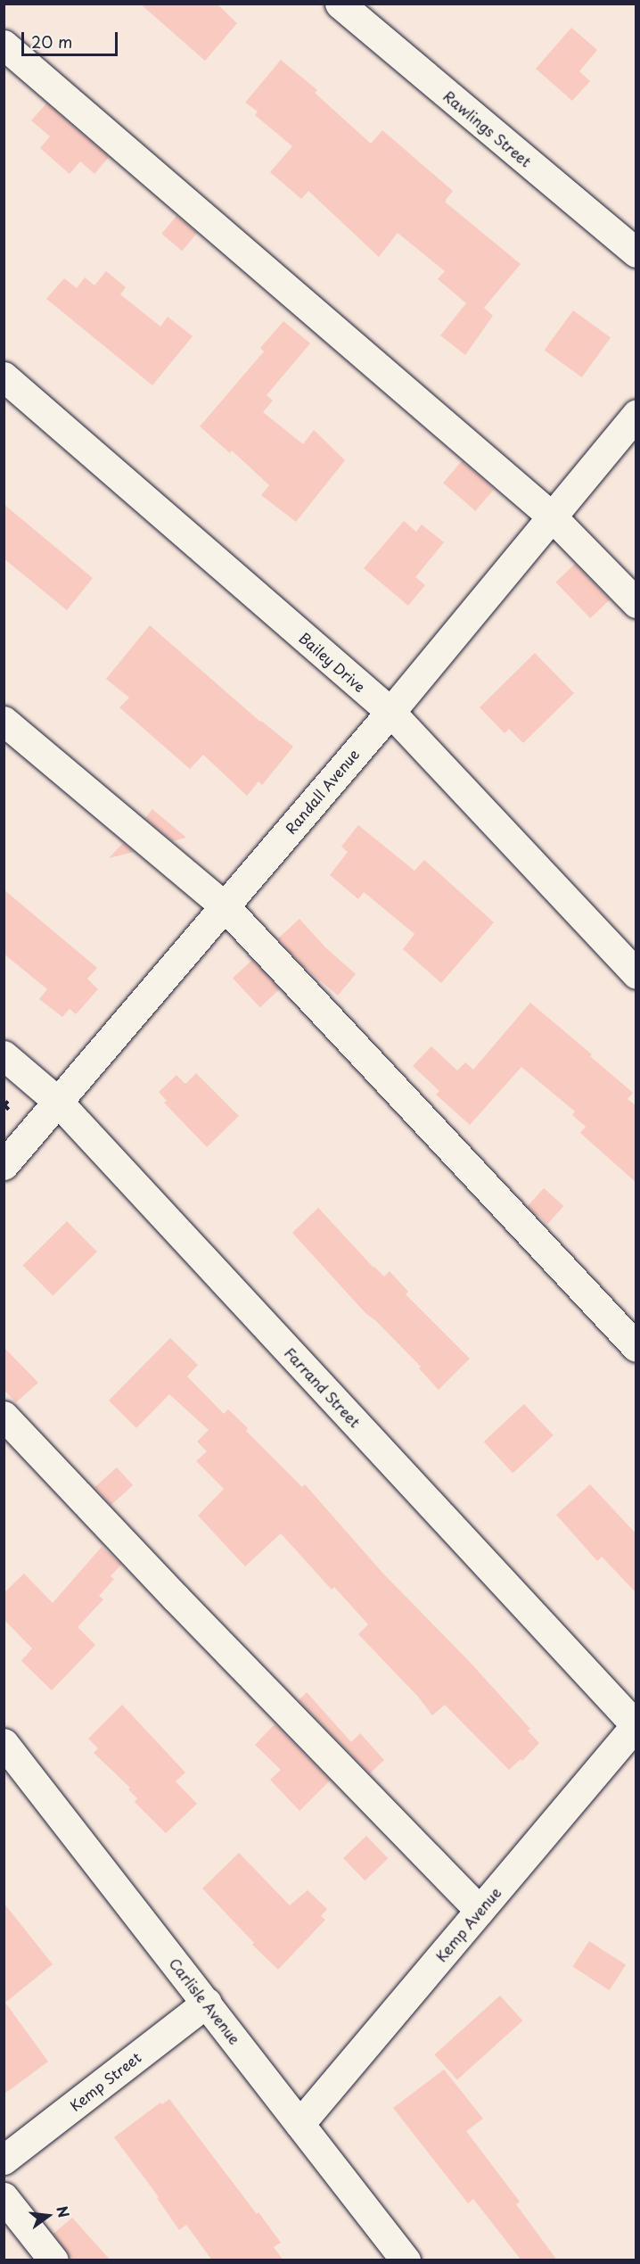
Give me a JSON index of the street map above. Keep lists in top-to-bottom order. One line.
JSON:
{"streets":{"street":["Rawlings Street","Bailey Drive","Randall Avenue","Farrand Street","Kemp Avenue","Carlisle Avenue","Kemp Street"]},"crossings":[["Bailey Drive","Randall Avenue"],["Randall Avenue","Farrand Street"],["Farrand Street","Kemp Avenue"],["Kemp Avenue","Carlisle Avenue"],["Carlisle Avenue","Kemp Street"]],"scale_bar":"20 m","north":"right"}
